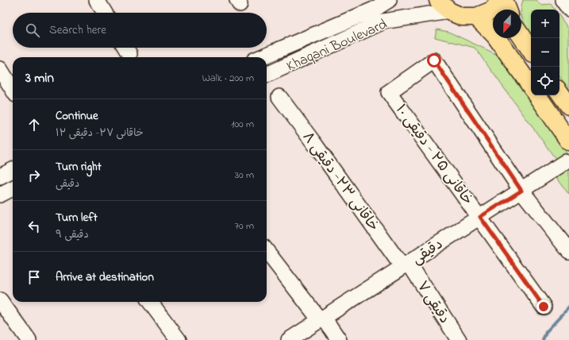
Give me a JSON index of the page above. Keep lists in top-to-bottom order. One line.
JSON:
{"streets":{"street":["Khaqani Boulevard","خاقانی ۲۵ - دقیقی ۱۰","خاقانی ۲۳- دقیقی ۸","دقیقی","دقیقی ۷"]},"crossings":[["خاقانی ۲۵ - دقیقی ۱۰","دقیقی"],["خاقانی ۲۳- دقیقی ۸","دقیقی"],["خاقانی ۲۳- دقیقی ۸","دقیقی ۷"],["دقیقی","دقیقی ۷"]],"north":"bottom","page":{"map_buttons":["+","−"],"search":"Search here","heading":["3 min","Walk · 200 m"],"list":[["Continue","خاقانی ۲۷- دقیقی ۱۲","100 m"],["Turn right","دقیقی","30 m"],["Turn left","دقیقی ۹","70 m"],"Arrive at destination"]}}
